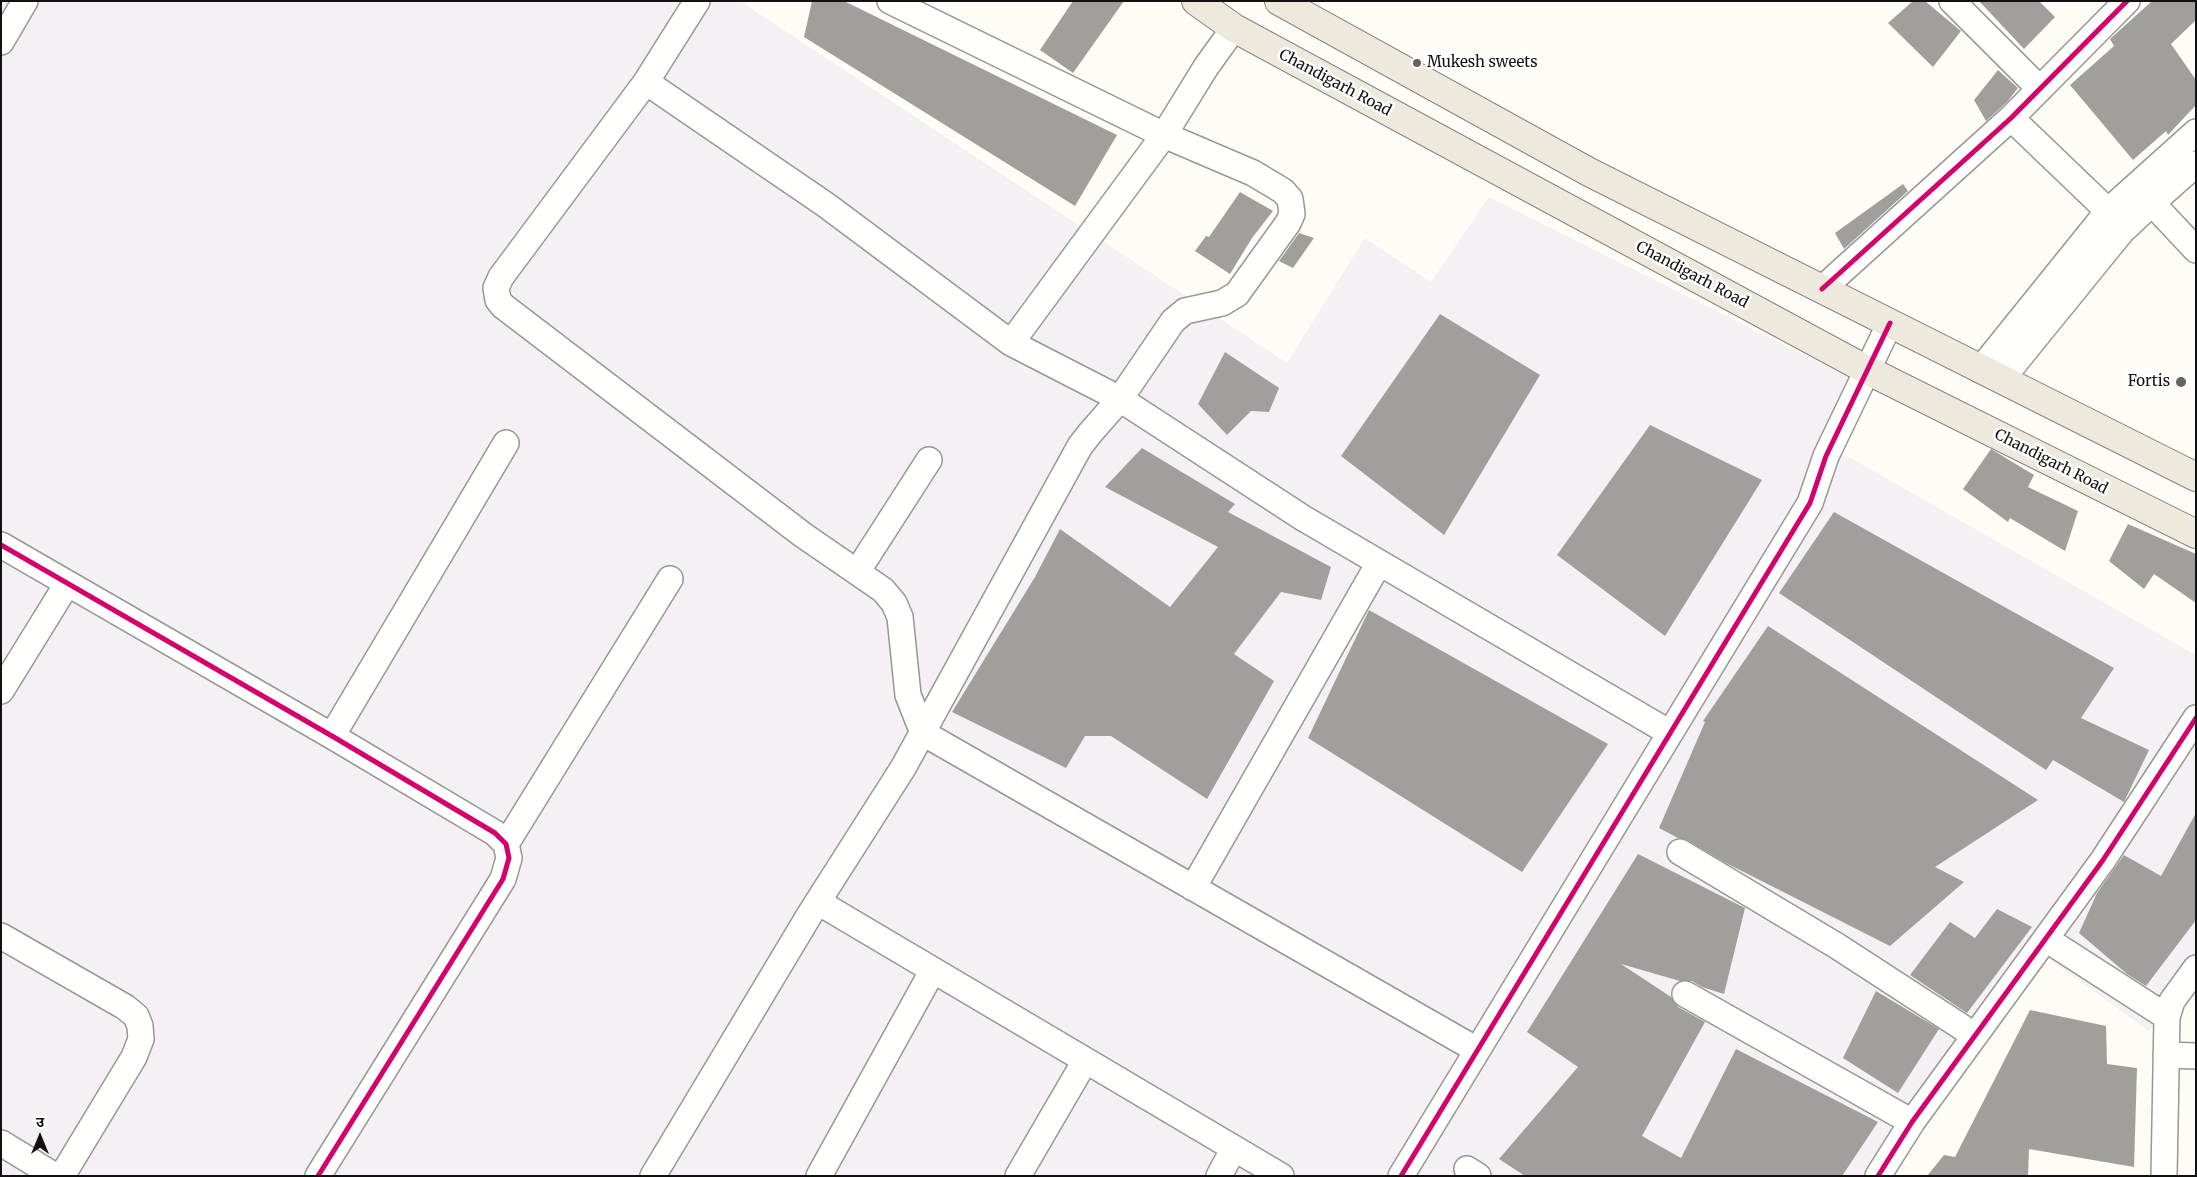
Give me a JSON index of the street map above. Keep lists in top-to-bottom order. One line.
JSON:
{"streets":{"main road":["Chandigarh Road"]},"places":["Mukesh sweets","Fortis"],"north":"top"}
